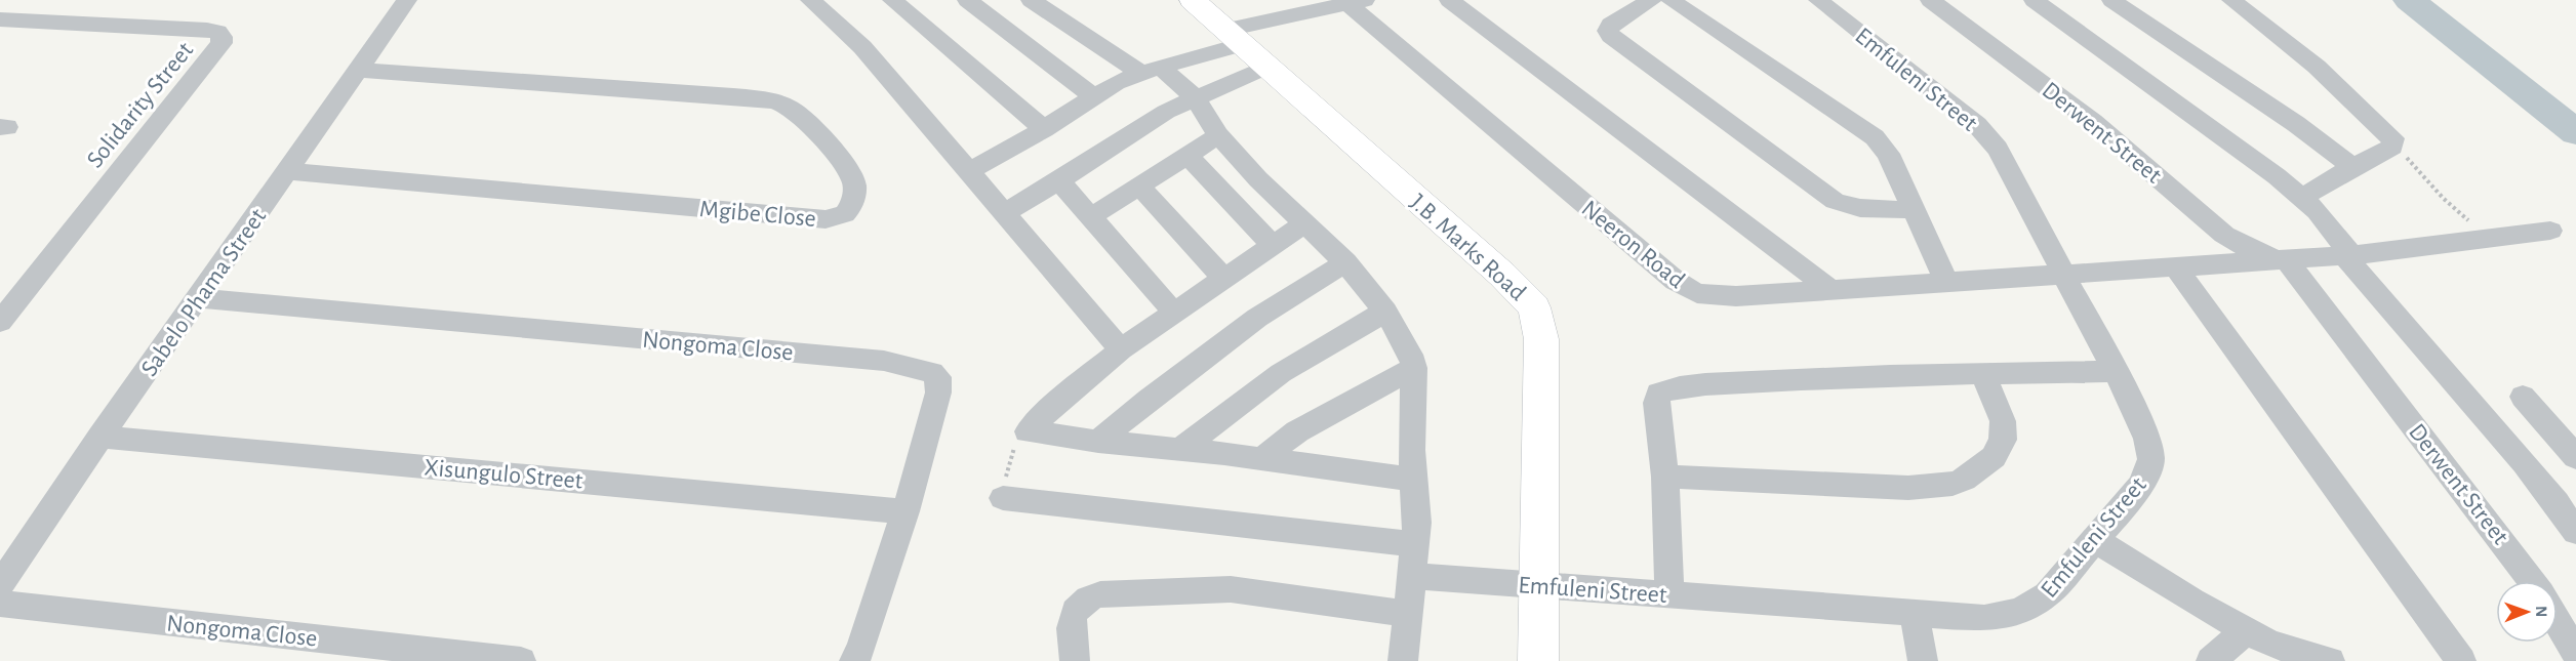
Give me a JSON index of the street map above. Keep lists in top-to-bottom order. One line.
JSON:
{"streets":{"street":["Emfuleni Street","Solidarity Street","Derwent Street","Mgibe Close","Neeron Road","J.B. Marks Road","Sabelo Phama Street","Nongoma Close","Xisungulo Street"]},"crossings":[["Emfuleni Street","Neeron Road"],["Emfuleni Street","J.B. Marks Road"],["Derwent Street","Neeron Road"],["Mgibe Close","Sabelo Phama Street"],["Sabelo Phama Street","Nongoma Close"],["Sabelo Phama Street","Xisungulo Street"],["Nongoma Close","Xisungulo Street"]],"north":"right"}
